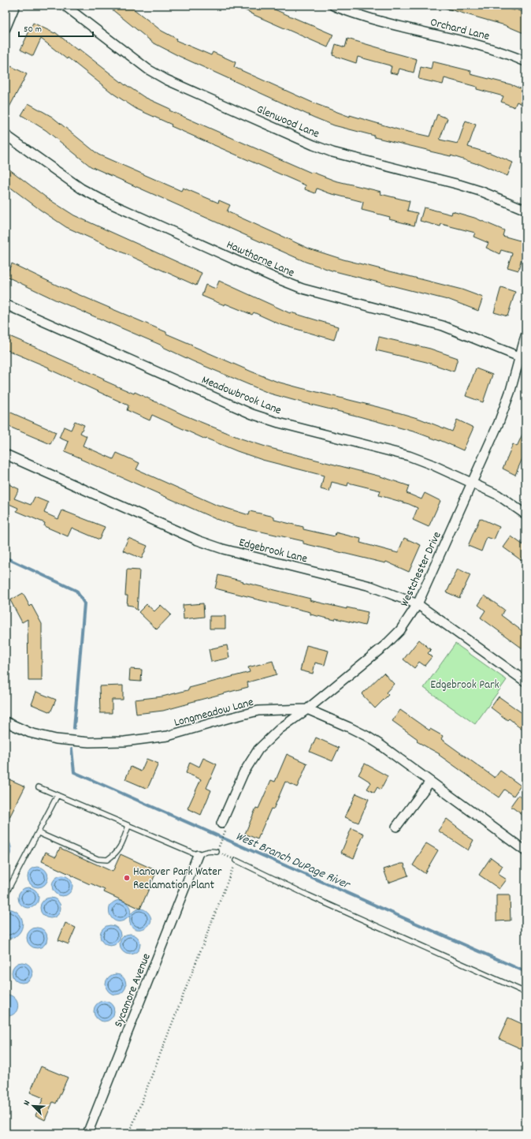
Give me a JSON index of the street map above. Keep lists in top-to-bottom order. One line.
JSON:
{"streets":{"street":["Orchard Lane","Glenwood Lane","Hawthorne Lane","Meadowbrook Lane","Edgebrook Lane","Westchester Drive","Longmeadow Lane","Sycamore Avenue"]},"crossings":[["Hawthorne Lane","Westchester Drive"],["Meadowbrook Lane","Westchester Drive"],["Edgebrook Lane","Westchester Drive"],["Westchester Drive","Longmeadow Lane"]],"water":["West Branch DuPage River"],"parks":["Edgebrook Park"],"places":["Hanover Park Water Reclamation Plant"],"scale_bar":"50 m","north":"top left"}
